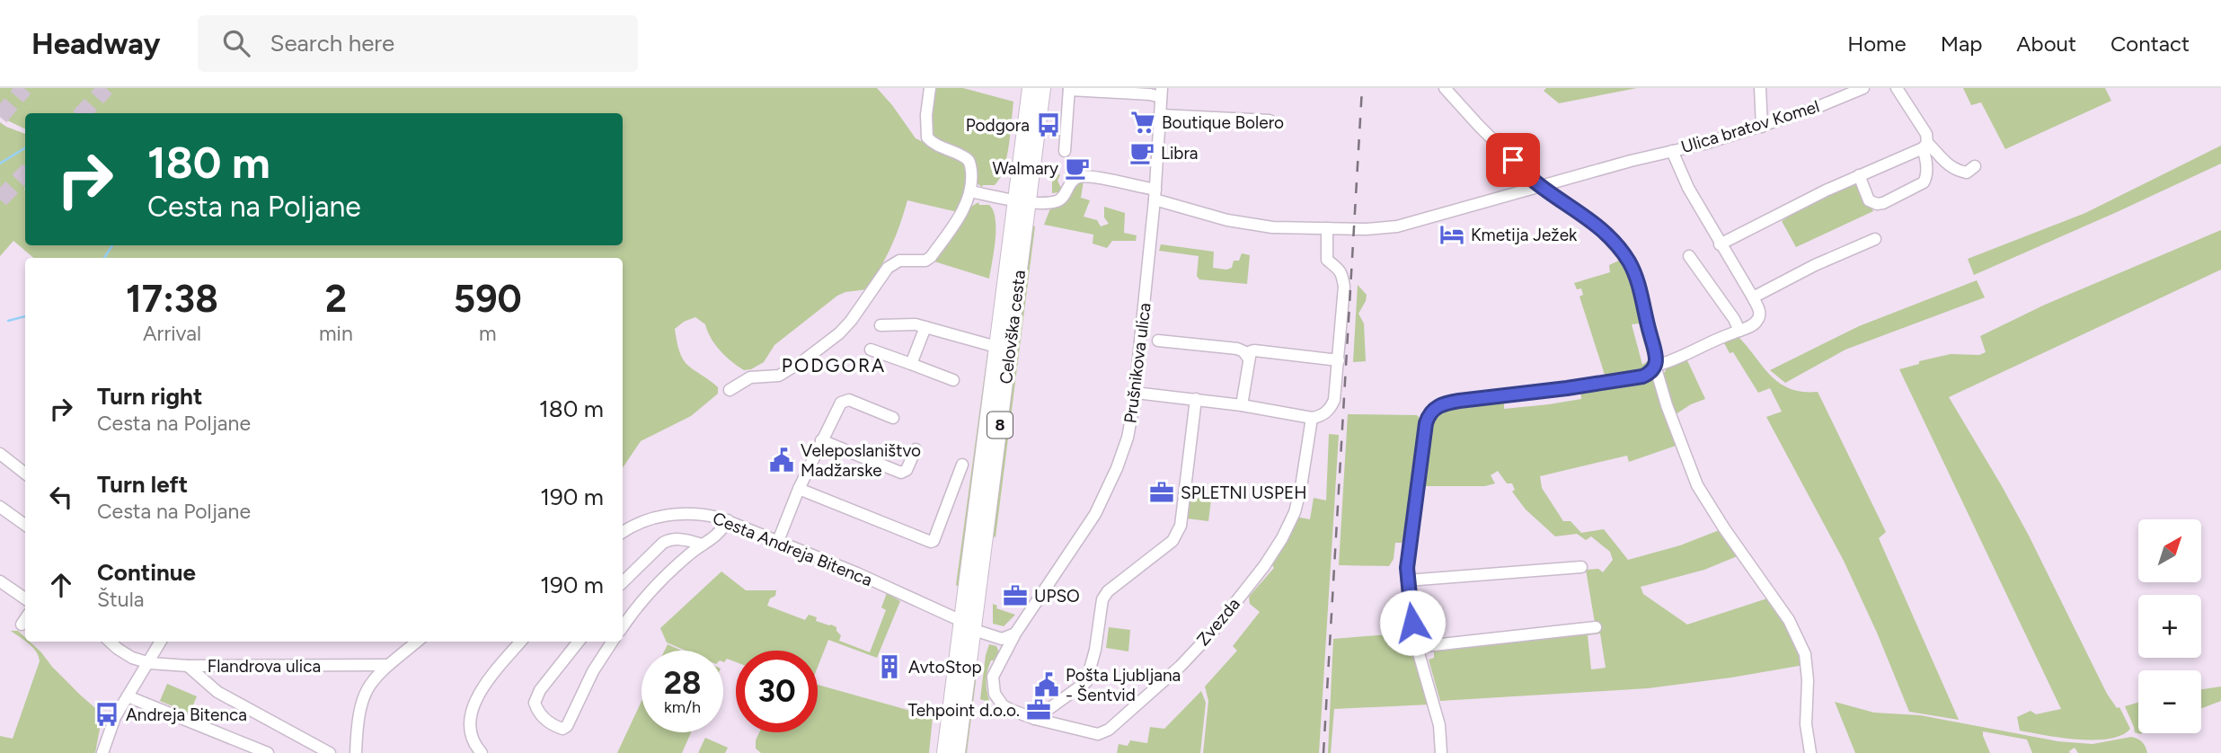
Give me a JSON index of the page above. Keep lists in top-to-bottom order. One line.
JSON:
{"streets":{"main road":["Celovška cesta","8"],"street":["Ulica bratov Komel","Prušnikova ulica","Cesta Andreja Bitenca","Zvezda","Flandrova ulica"]},"crossings":[["Ulica bratov Komel","Celovška cesta"],["Ulica bratov Komel","Prušnikova ulica"],["Celovška cesta","Cesta Andreja Bitenca"],["Prušnikova ulica","Zvezda"]],"districts":["PODGORA"],"places":{"supermarket":["Boutique Bolero"],"bus stop":["Podgora","Andreja Bitenca"],"cafe":["Libra","Walmary"],"hotel":["Kmetija Ježek"],"public building":["Veleposlaništvo Madžarske","Pošta Ljubljana - Šentvid"],"office":["SPLETNI USPEH","UPSO","Tehpoint d.o.o."],"building":["AvtoStop"]},"north":"top right","page":{"header":"Headway","search":"Search here","nav":["Home","Map","About","Contact"],"turn":["180 m","Cesta na Poljane"],"eta":["17:38","Arrival","2","min","590","m"],"list":[{"name":"Turn right","note":"Cesta na Poljane","value":"180 m"},{"name":"Turn left","note":"Cesta na Poljane","value":"190 m"},{"name":"Continue","note":"Štula","value":"190 m"}],"map_buttons":["+","−"],"speed":"28 km/h","limit":"30"}}
